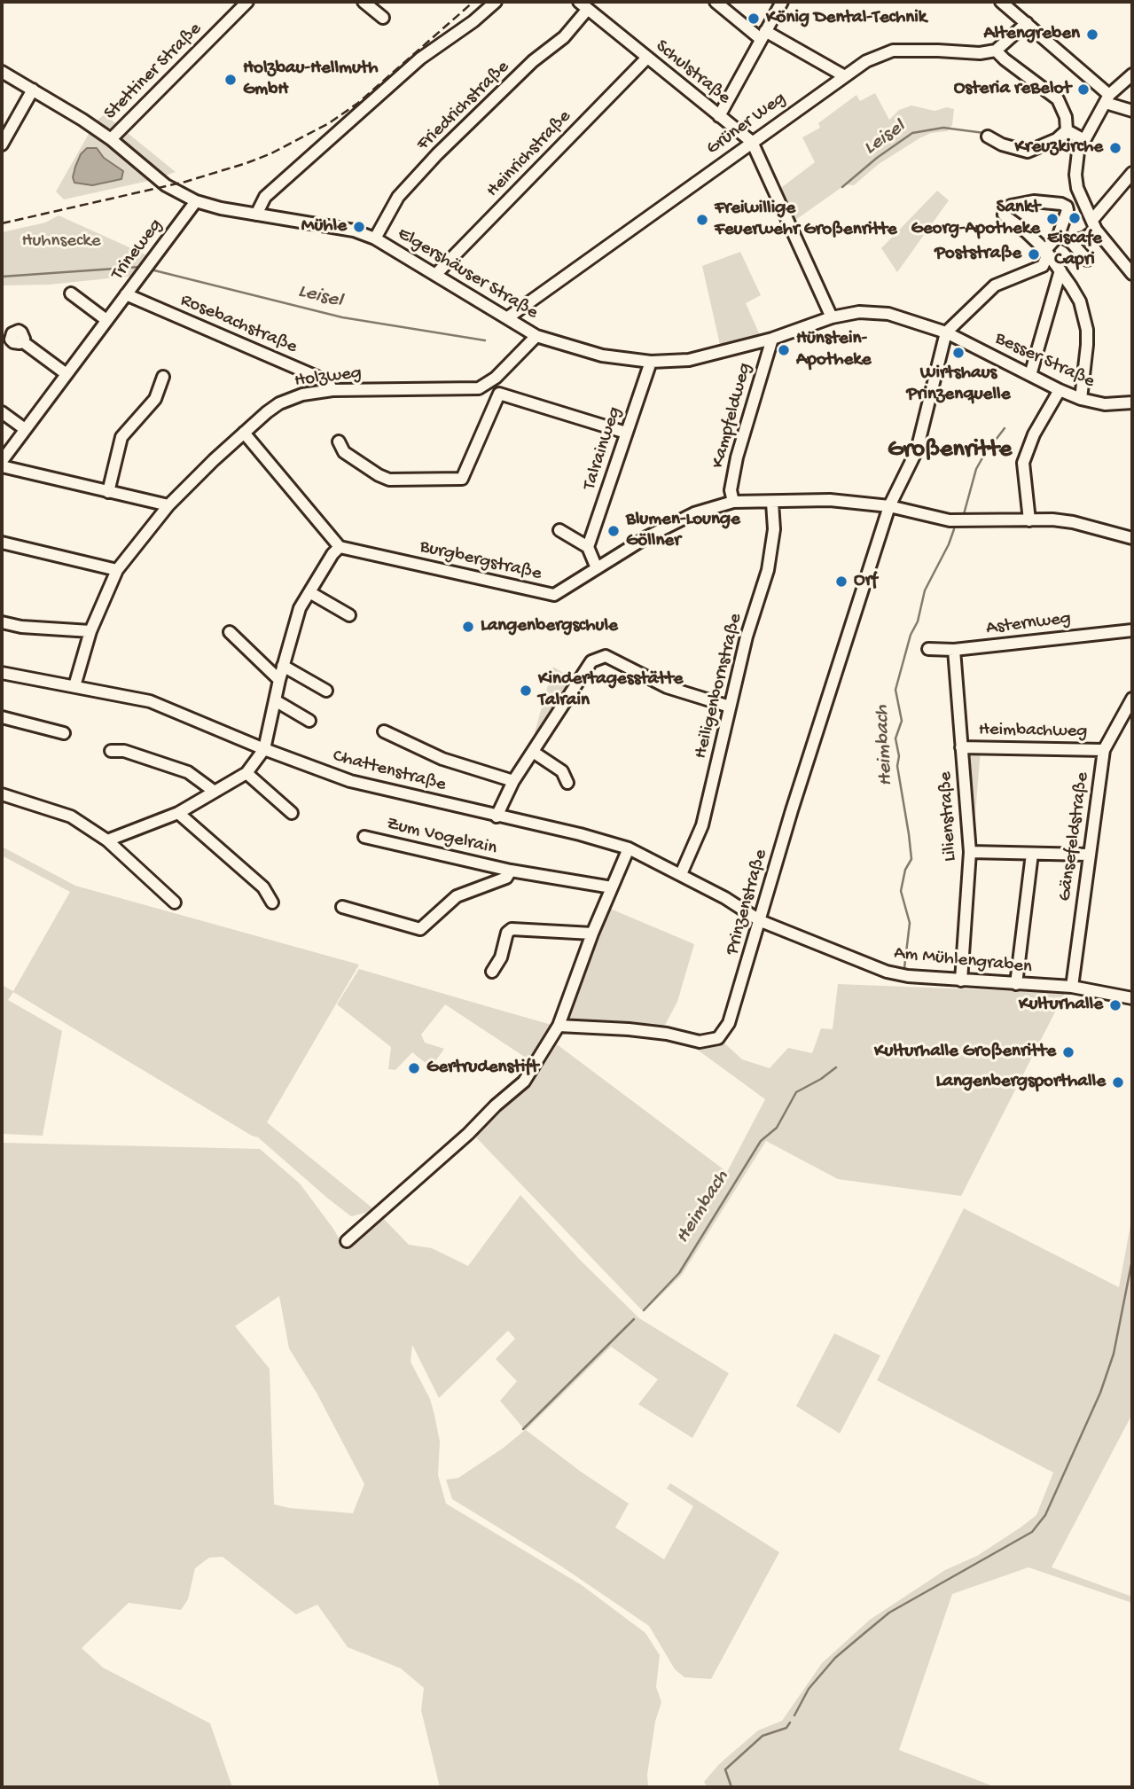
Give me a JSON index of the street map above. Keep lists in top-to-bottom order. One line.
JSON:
{"streets":{"street":["Stettiner Straße","Schulstraße","Friedrichstraße","Grüner Weg","Heinrichstraße","Trineweg","Elgershäuser Straße","Rosebachstraße","Besser Straße","Holzweg","Kampfeldweg","Talrainweg","Burgbergstraße","Asternweg","Heiligenbornstraße","Heimbachweg","Chattenstraße","Lilienstraße","Zum Vogelrain","Gänsefeldstraße","Prinzenstraße","Am Mühlengraben"]},"crossings":[["Stettiner Straße","Elgershäuser Straße"],["Schulstraße","Friedrichstraße"],["Schulstraße","Grüner Weg"],["Schulstraße","Heinrichstraße"],["Schulstraße","Elgershäuser Straße"],["Friedrichstraße","Elgershäuser Straße"],["Grüner Weg","Elgershäuser Straße"],["Heinrichstraße","Elgershäuser Straße"],["Trineweg","Elgershäuser Straße"],["Trineweg","Rosebachstraße"],["Elgershäuser Straße","Besser Straße"],["Elgershäuser Straße","Holzweg"],["Elgershäuser Straße","Kampfeldweg"],["Elgershäuser Straße","Talrainweg"],["Elgershäuser Straße","Prinzenstraße"],["Rosebachstraße","Holzweg"],["Besser Straße","Prinzenstraße"],["Holzweg","Chattenstraße"],["Kampfeldweg","Burgbergstraße"],["Burgbergstraße","Heiligenbornstraße"],["Burgbergstraße","Prinzenstraße"],["Asternweg","Lilienstraße"],["Heiligenbornstraße","Chattenstraße"],["Heimbachweg","Lilienstraße"],["Heimbachweg","Gänsefeldstraße"],["Chattenstraße","Prinzenstraße"],["Chattenstraße","Am Mühlengraben"],["Lilienstraße","Am Mühlengraben"],["Gänsefeldstraße","Am Mühlengraben"],["Prinzenstraße","Am Mühlengraben"]],"districts":["Großenritte"],"water":["Leisel","Heimbach"],"parks":["Huhnsecke"],"places":["König Dental-Technik","Altengreben","Holzbau-Hellmuth GmbH","Osteria reBelot","Kreuzkirche","Eiscafe Capri","Sankt Georg-Apotheke","Freiwillige Feuerwehr Großenritte","Mühle","Poststraße","Hünstein- Apotheke","Wirtshaus Prinzenquelle","Blumen-Lounge Göllner","Orf","Langenbergschule","Kindertagesstätte Talrain","Kulturhalle","Kulturhalle Großenritte","Gertrudenstift","Langenbergsporthalle"]}
